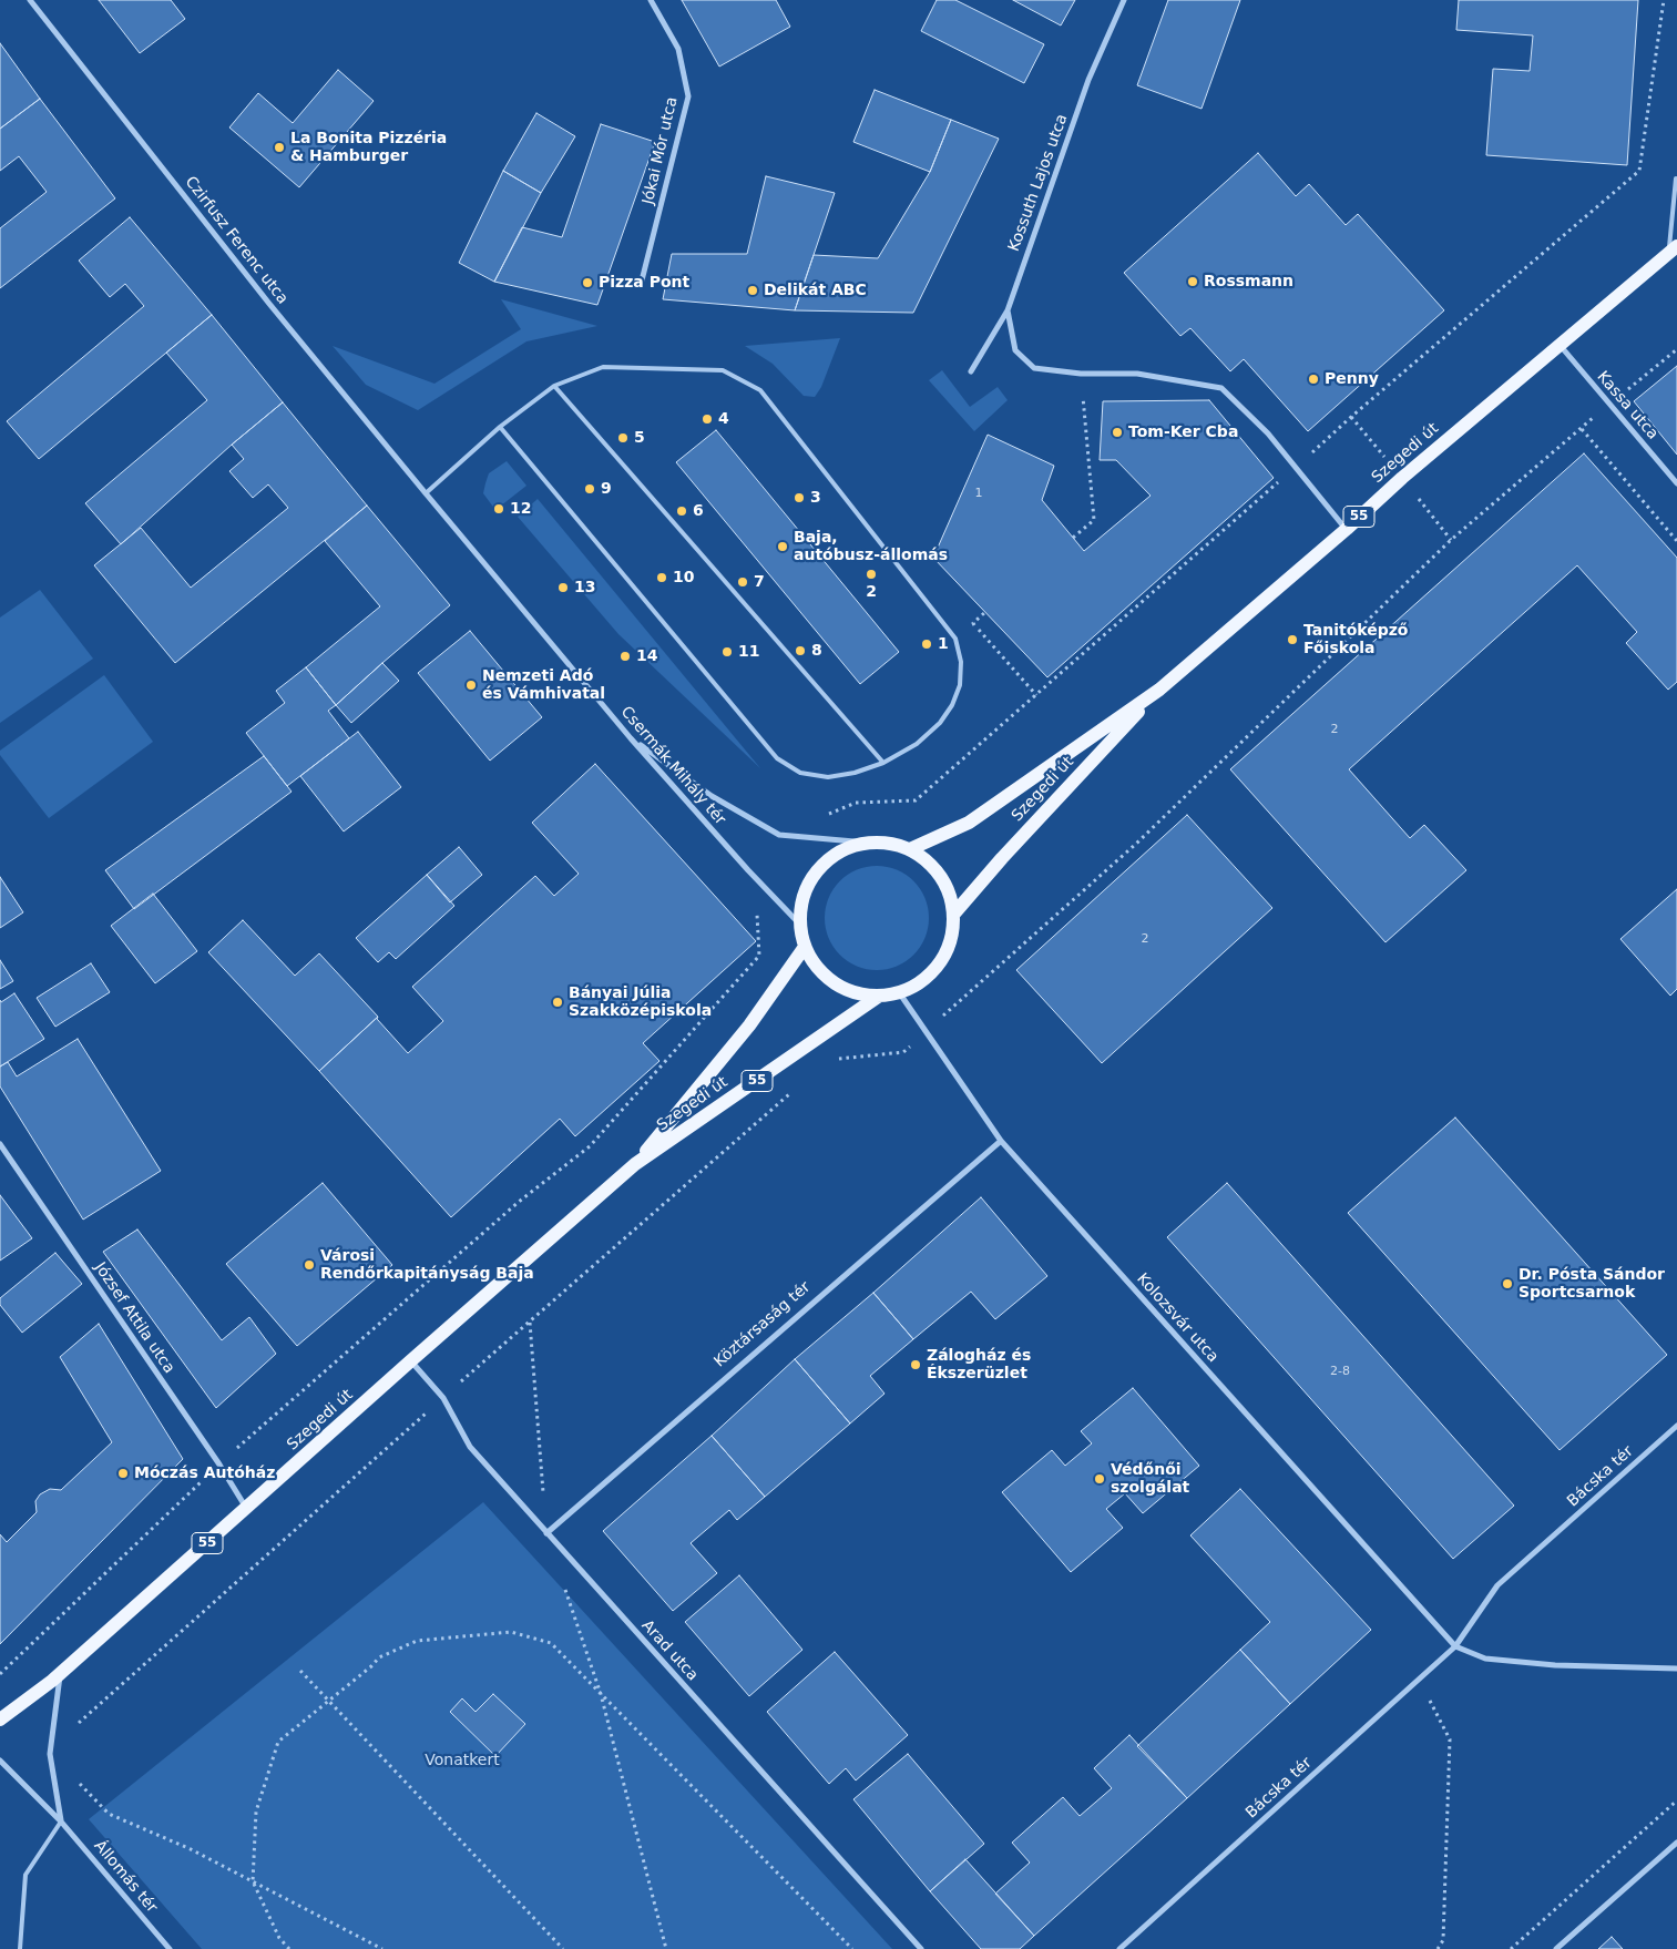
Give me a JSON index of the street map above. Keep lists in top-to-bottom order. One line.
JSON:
{"streets":{"main road":["Szegedi út","55"],"street":["Jókai Mór utca","Kossuth Lajos utca","Czirfusz Ferenc utca","Kassa utca","Csermák Mihály tér","József Attila utca","Kolozsvár utca","Köztársaság tér","Bácska tér","Arad utca","Állomás tér"]},"crossings":[["Czirfusz Ferenc utca","Csermák Mihály tér"],["Kassa utca","Szegedi út"],["Szegedi út","55"],["Szegedi út","Csermák Mihály tér"],["Szegedi út","József Attila utca"],["Szegedi út","Kolozsvár utca"],["Szegedi út","Arad utca"],["55","Csermák Mihály tér"],["55","Kolozsvár utca"],["Csermák Mihály tér","Kolozsvár utca"],["Kolozsvár utca","Köztársaság tér"],["Kolozsvár utca","Bácska tér"],["Köztársaság tér","Arad utca"]],"parks":["Vonatkert"],"places":["La Bonita Pizzéria & Hamburger","Rossmann","Pizza Pont","Delikát ABC","Penny","4","Tom-Ker Cba","5","9","3","12","6","Baja, autóbusz-állomás","2","10","7","13","Tanitóképző Főiskola","1","8","11","14","Nemzeti Adó és Vámhivatal","Bányai Júlia Szakközépiskola","Városi Rendőrkapitányság Baja","Dr. Pósta Sándor Sportcsarnok","Zálogház és Ékszerüzlet","Móczás Autóház","Védőnői szolgálat"],"house_numbers":["1","2","2","2-8"]}
